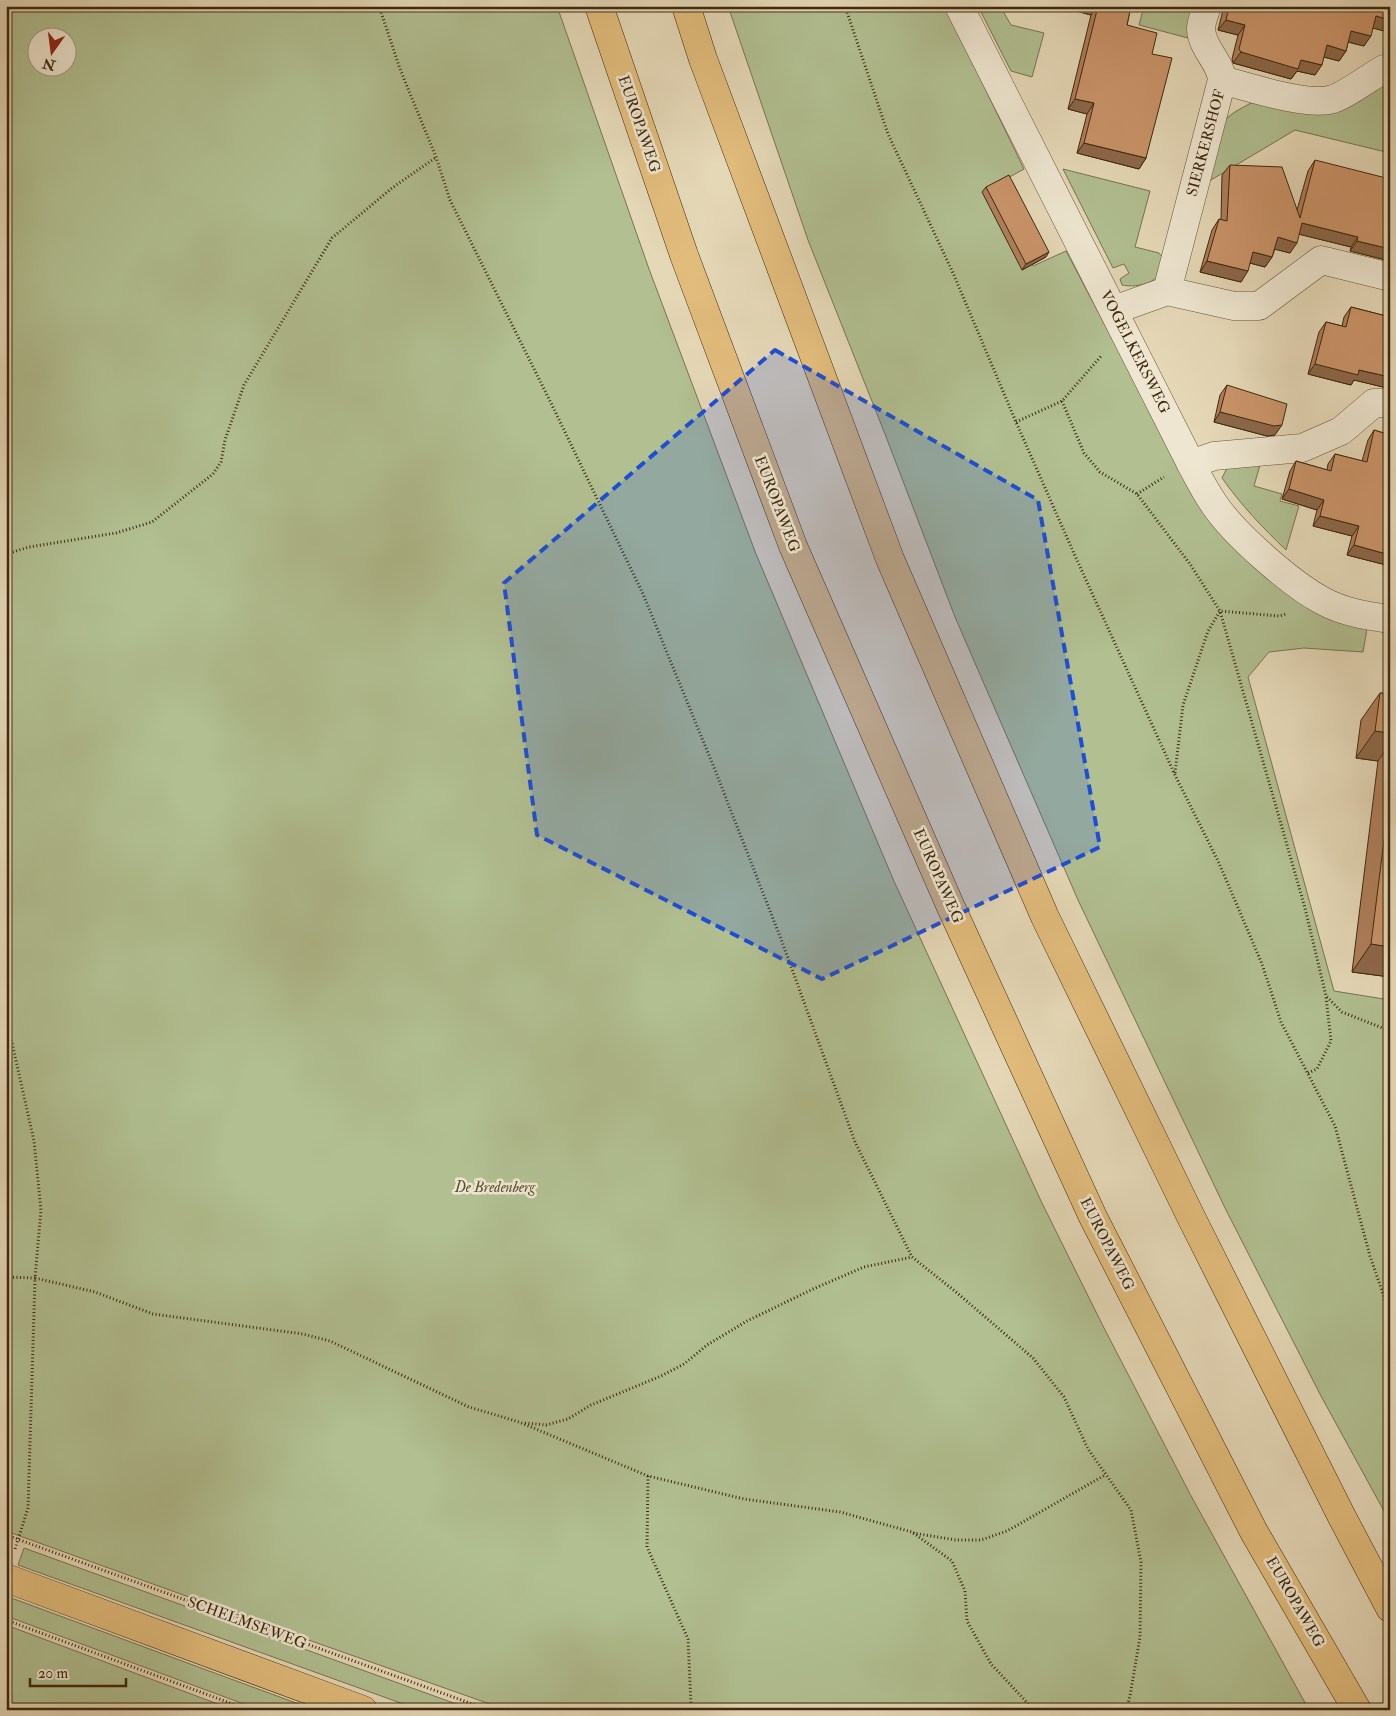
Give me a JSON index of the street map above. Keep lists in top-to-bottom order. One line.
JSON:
{"streets":{"main road":["EUROPAWEG"],"street":["SIERKERSHOF","VOGELKERSWEG"],"path":["SCHELMSEWEG"]},"parks":["De Bredenberg"],"scale_bar":"20 m","north":"bottom"}
